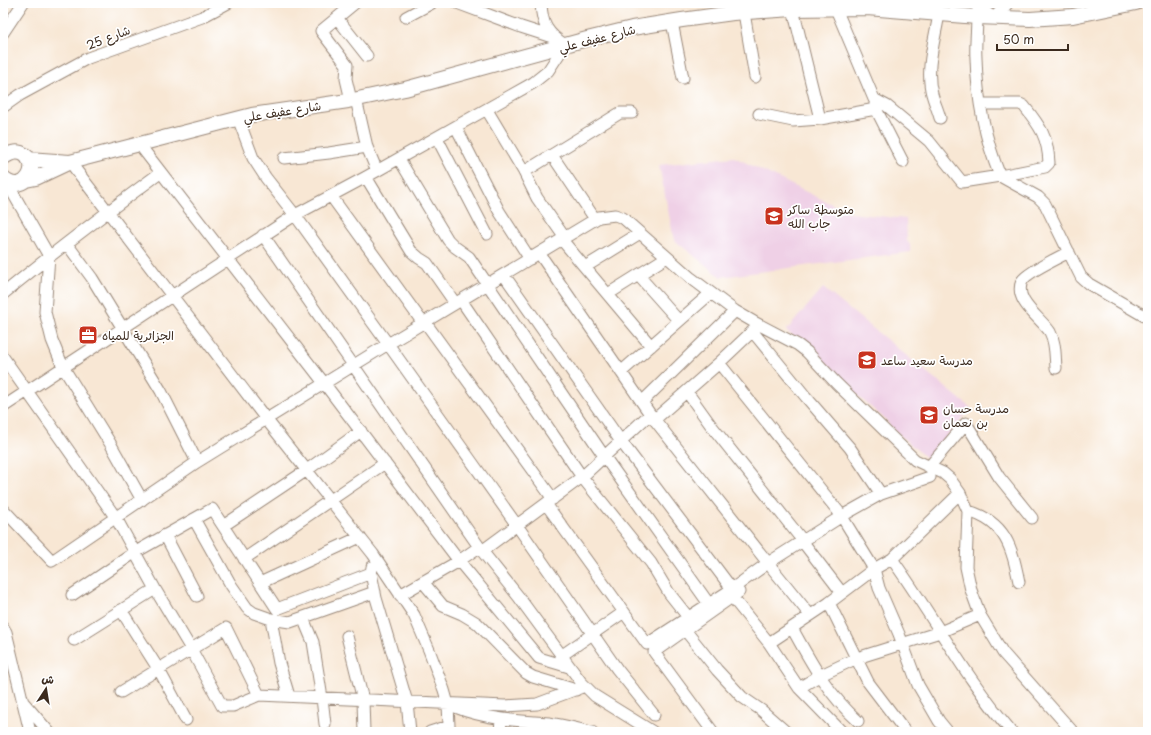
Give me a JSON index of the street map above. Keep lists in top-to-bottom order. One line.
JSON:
{"streets":{"main road":["شارع عفيف علي"],"street":["شارع 25"]},"places":{"school or university":["متوسطة ساكر جاب الله","مدرسة سعيد ساعد","مدرسة حسان بن نعمان"],"office":["الجزائرية للمياه"]},"scale_bar":"50 m","north":"top"}
